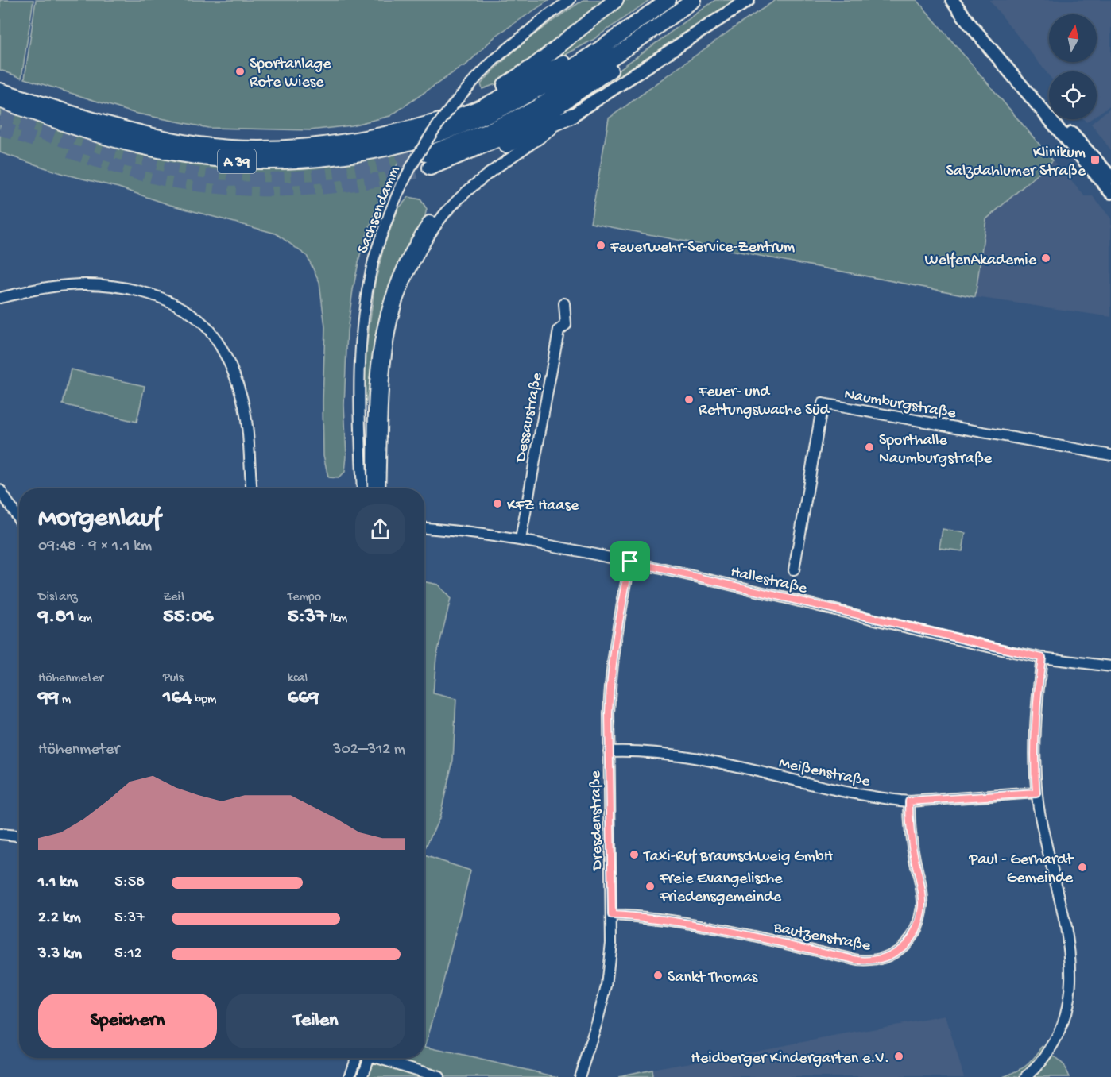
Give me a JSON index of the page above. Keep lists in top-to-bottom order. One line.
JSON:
{"streets":{"highway":["A 39"],"street":["Sachsendamm","Naumburgstraße","Dessaustraße","Hallestraße","Meißenstraße","Dresdenstraße","Bautzenstraße"]},"crossings":[["Dessaustraße","Hallestraße"],["Hallestraße","Dresdenstraße"],["Meißenstraße","Dresdenstraße"],["Meißenstraße","Bautzenstraße"],["Dresdenstraße","Bautzenstraße"]],"places":{"other":["Sportanlage Rote Wiese","Feuerwehr-Service-Zentrum","WelfenAkademie","Feuer- und Rettungswache Süd","Sporthalle Naumburgstraße","KFZ Haase","Taxi-Ruf Braunschweig GmbH","Paul - Gerhardt Gemeinde","Freie Evangelische Friedensgemeinde","Sankt Thomas","Heidberger Kindergarten e.V."],"transit":["Klinikum Salzdahlumer Straße"]},"north":"top","page":{"heading":["Morgenlauf","09:48 · 9 × 1.1 km"],"stats":[["Distanz","9.81 km"],["Zeit","55:06"],["Tempo","5:37 /km"],["Höhenmeter","99 m"],["Puls","164 bpm"],["kcal","669"]],"chart":["Höhenmeter","302–312 m"],"list":[{"name":"1.1 km","note":"5:58"},{"name":"2.2 km","note":"5:37"},{"name":"3.3 km","note":"5:12"}],"buttons":["Speichern","Teilen"]}}
